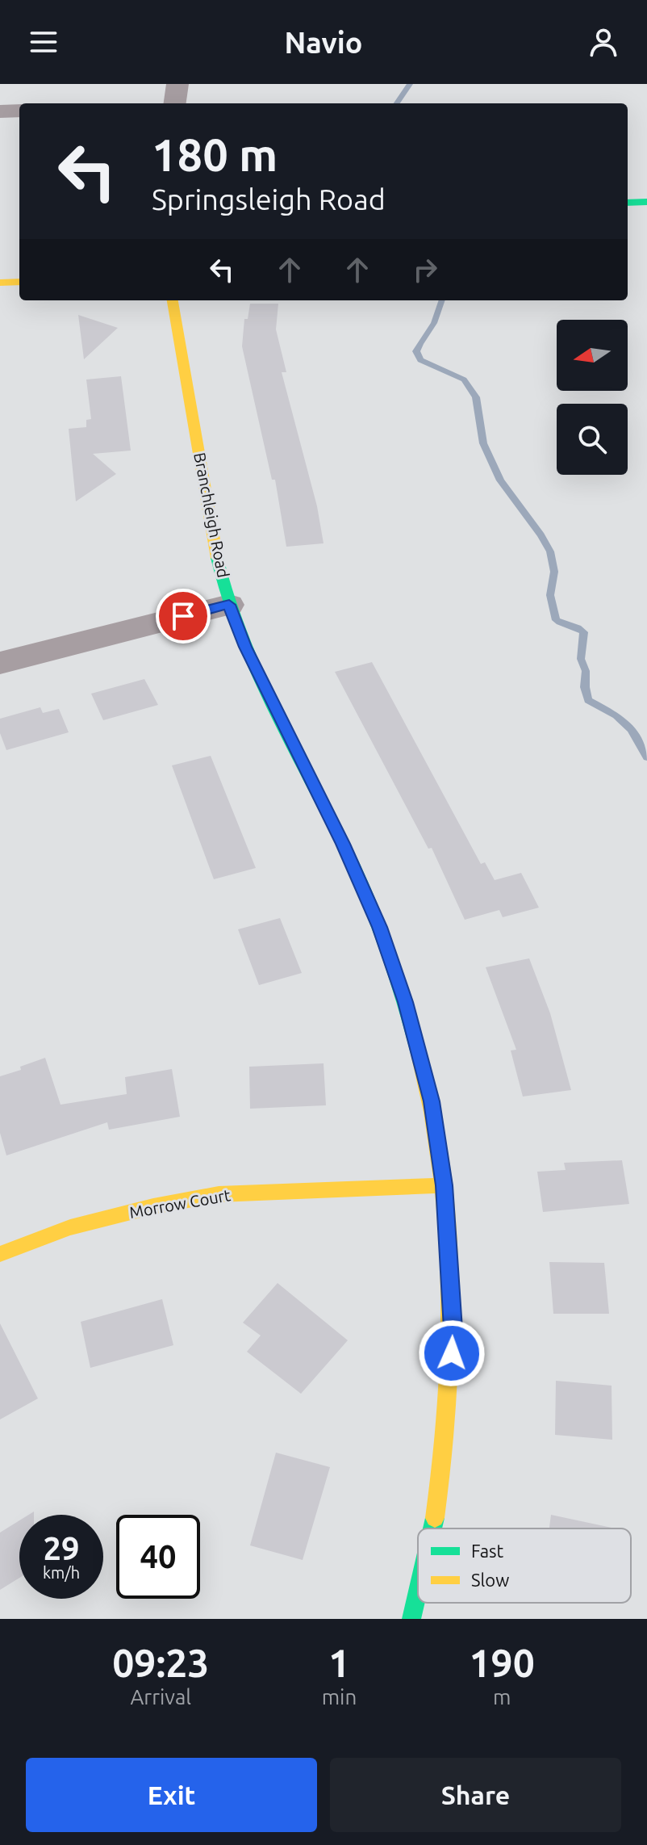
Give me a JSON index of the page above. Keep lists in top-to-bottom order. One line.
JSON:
{"streets":{"street":["Branchleigh Road","Morrow Court"]},"crossings":[["Branchleigh Road","Morrow Court"]],"legend":["Fast","Slow"],"north":"left","page":{"header":"Navio","turn":["180 m","Springsleigh Road"],"speed":"29 km/h","limit":"40","eta":["09:23","Arrival","1","min","190","m"],"buttons":["Exit","Share"]}}
